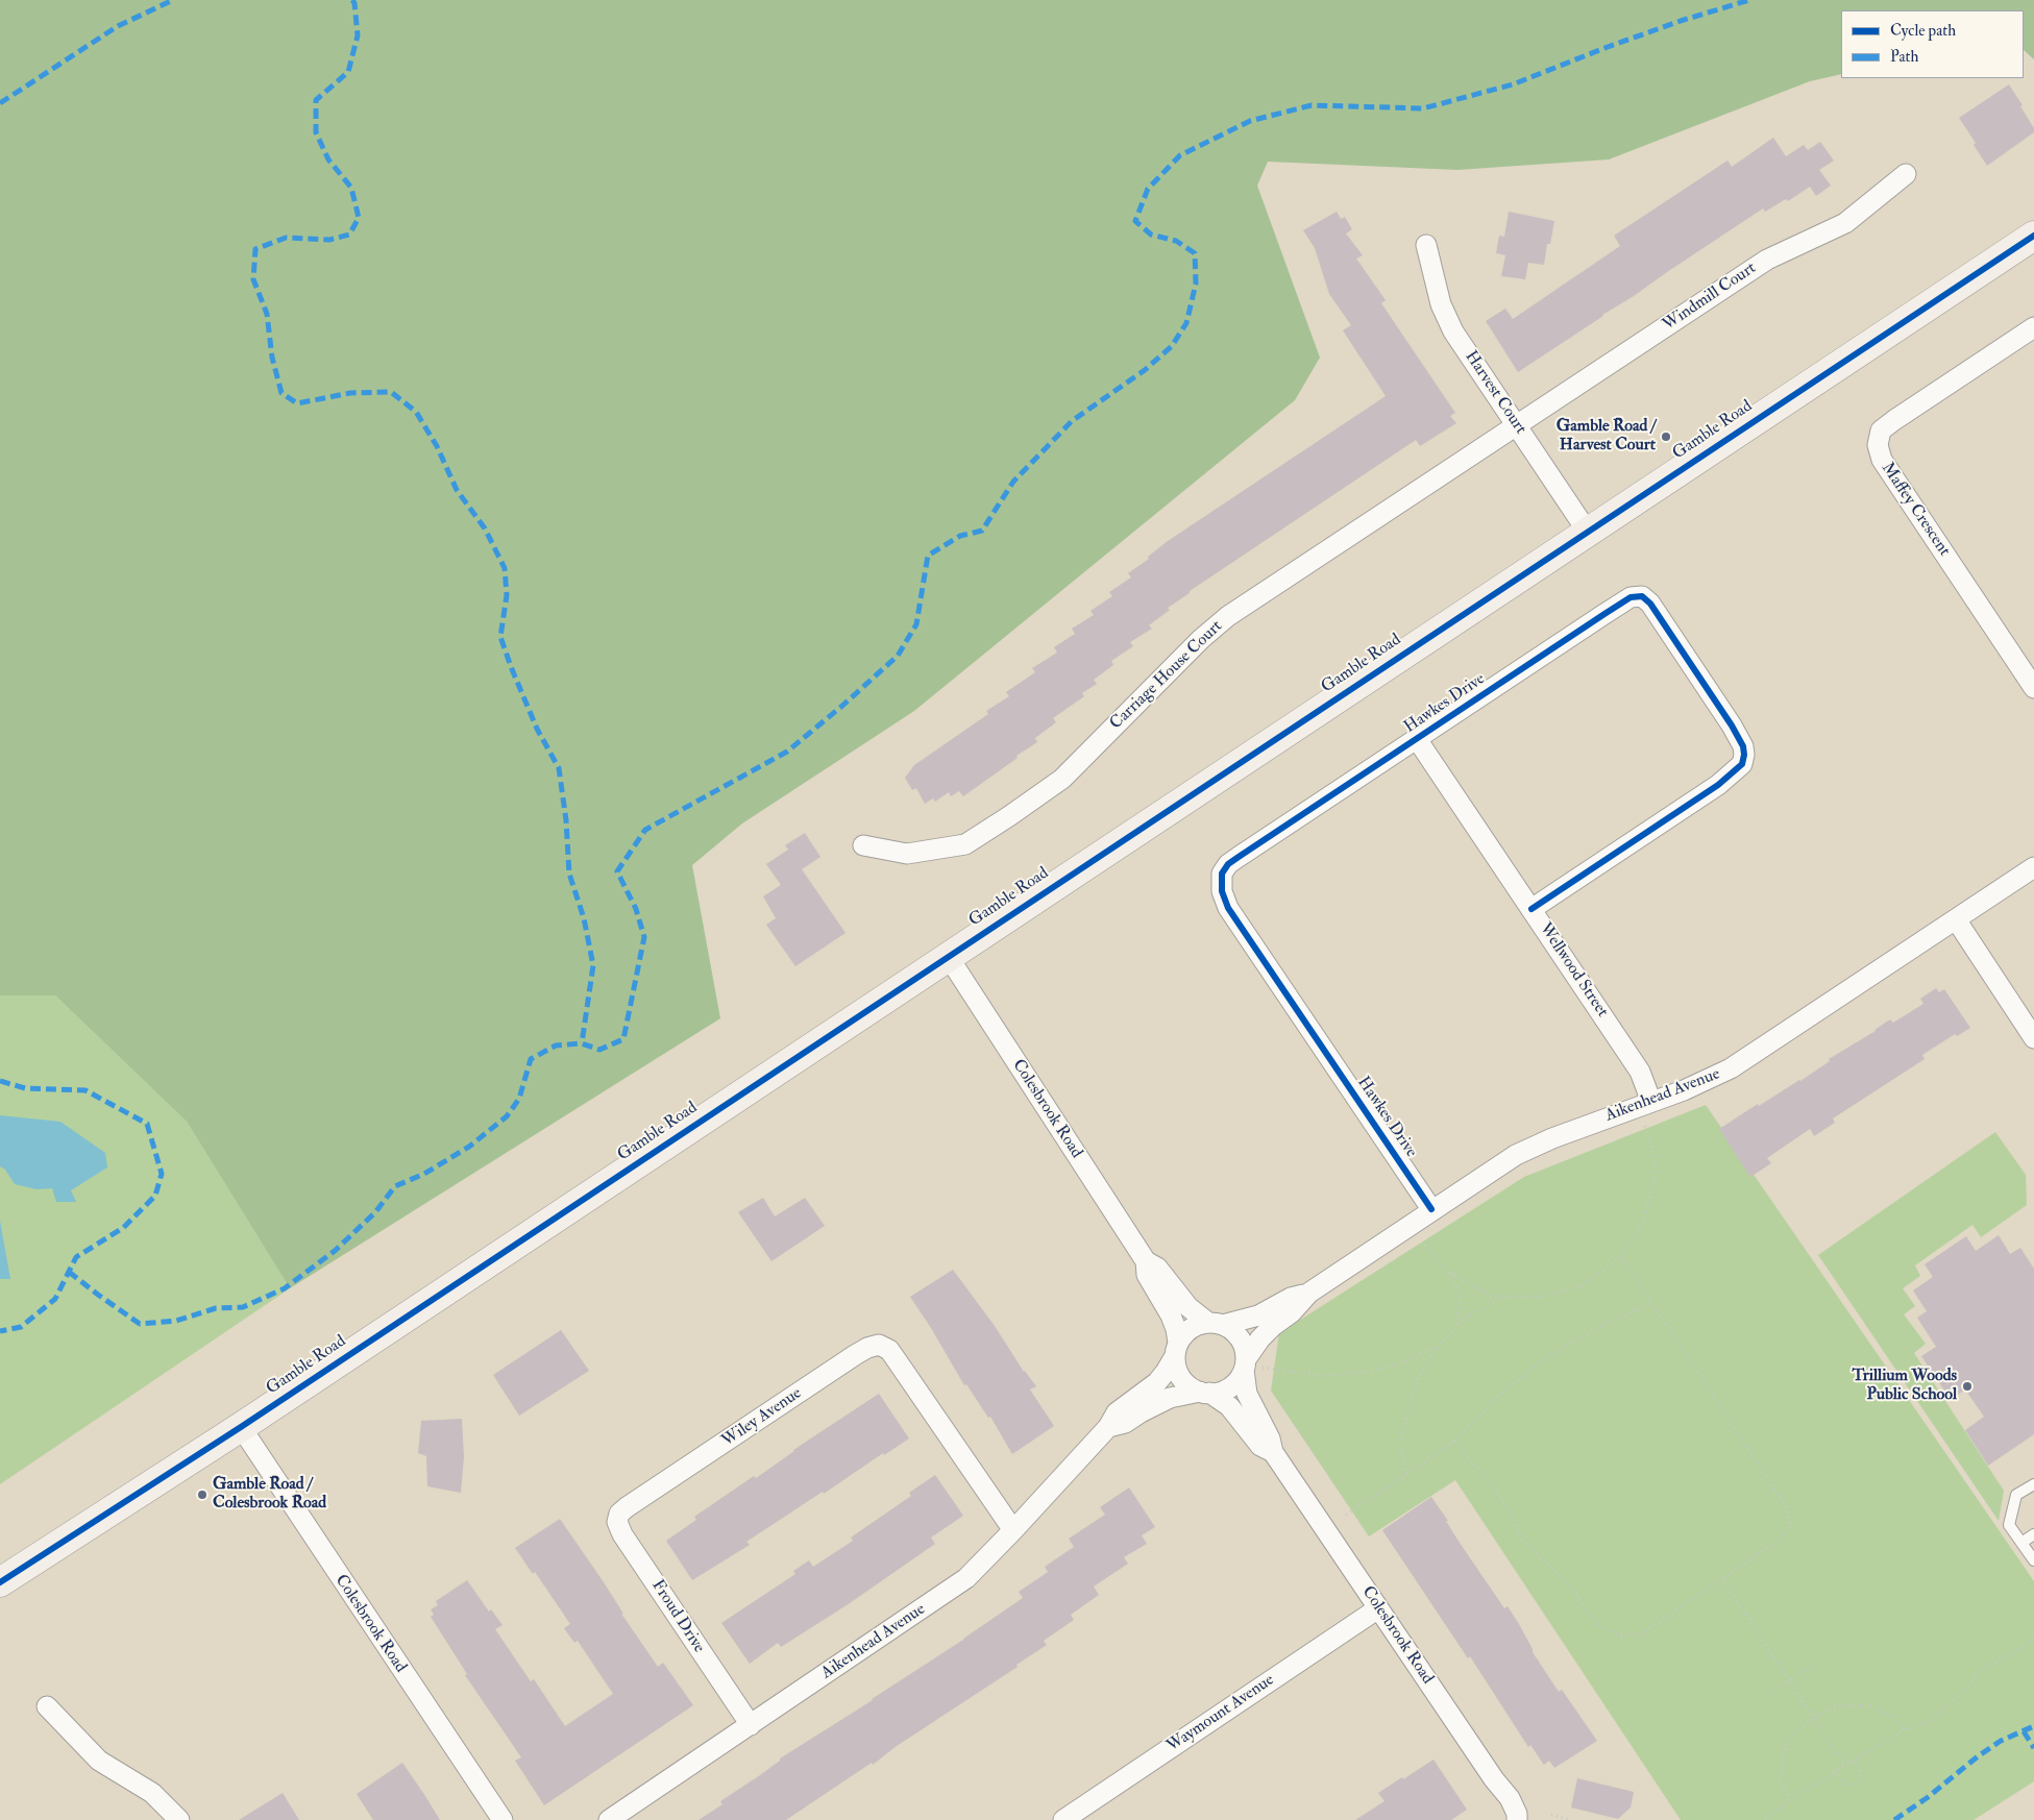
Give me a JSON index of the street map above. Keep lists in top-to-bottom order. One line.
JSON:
{"streets":{"main road":["Gamble Road"],"street":["Windmill Court","Harvest Court","Maffey Crescent","Carriage House Court","Hawkes Drive","Wellwood Street","Aikenhead Avenue","Colesbrook Road","Wiley Avenue","Froud Drive","Waymount Avenue"]},"crossings":[["Windmill Court","Harvest Court"],["Windmill Court","Carriage House Court"],["Harvest Court","Gamble Road"],["Harvest Court","Carriage House Court"],["Gamble Road","Colesbrook Road"],["Hawkes Drive","Wellwood Street"],["Hawkes Drive","Aikenhead Avenue"],["Wellwood Street","Aikenhead Avenue"],["Aikenhead Avenue","Colesbrook Road"],["Aikenhead Avenue","Wiley Avenue"],["Aikenhead Avenue","Froud Drive"],["Colesbrook Road","Waymount Avenue"],["Wiley Avenue","Froud Drive"]],"places":["Gamble Road / Harvest Court","Trillium Woods Public School","Gamble Road / Colesbrook Road"],"legend":["Cycle path","Path"]}
